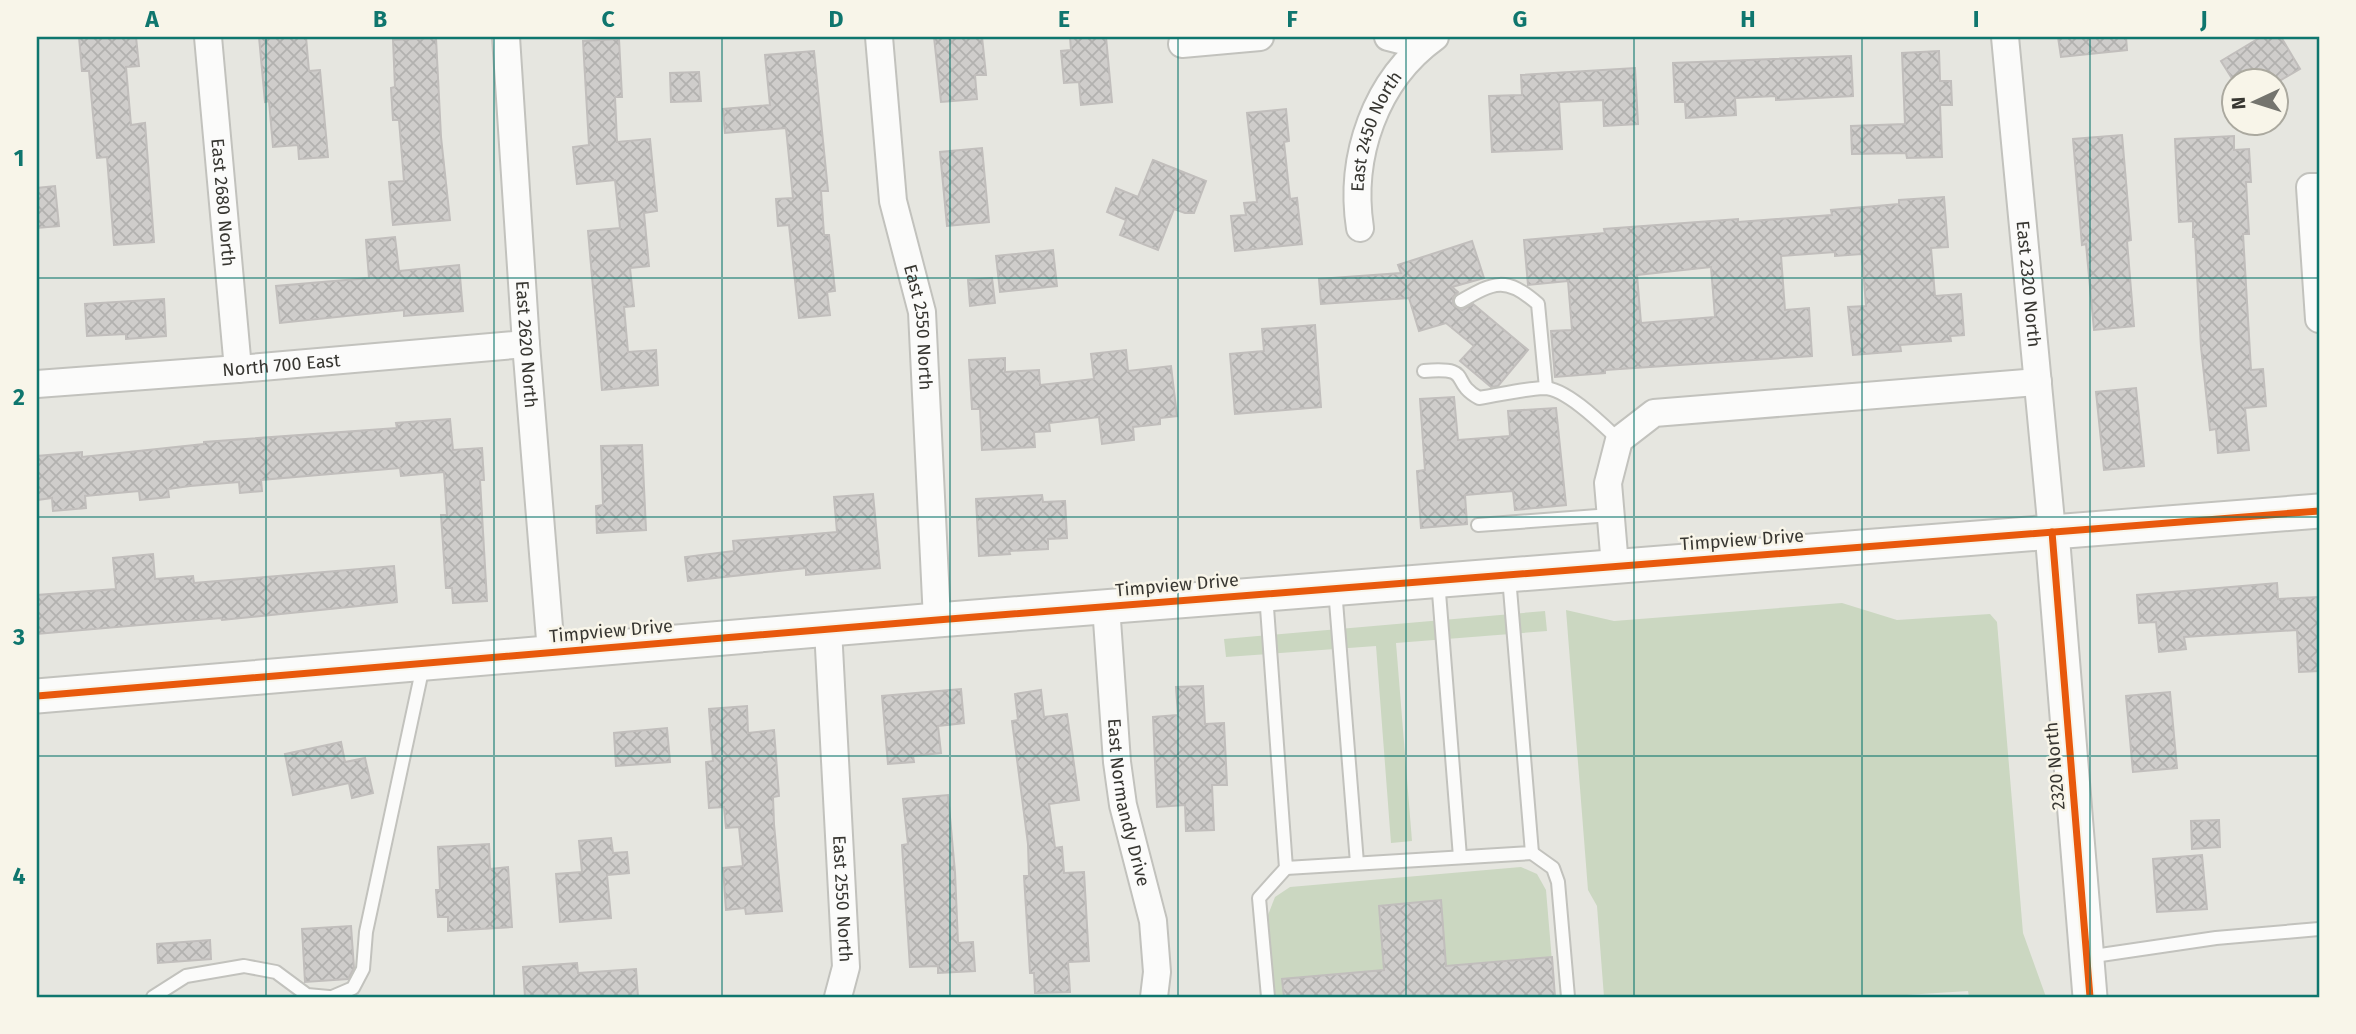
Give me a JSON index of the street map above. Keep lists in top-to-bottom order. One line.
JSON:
{"streets":{"street":["East 2450 North","East 2680 North","East 2320 North","East 2550 North","East 2620 North","North 700 East","Timpview Drive","2320 North","East Normandy Drive"]},"crossings":[["East 2680 North","North 700 East"],["East 2320 North","Timpview Drive"],["East 2320 North","2320 North"],["East 2550 North","Timpview Drive"],["East 2620 North","North 700 East"],["East 2620 North","Timpview Drive"],["Timpview Drive","2320 North"],["Timpview Drive","East Normandy Drive"]],"north":"left","grid":{"columns":["A","B","C","D","E","F","G","H","I","J"],"rows":["1","2","3","4"]}}
